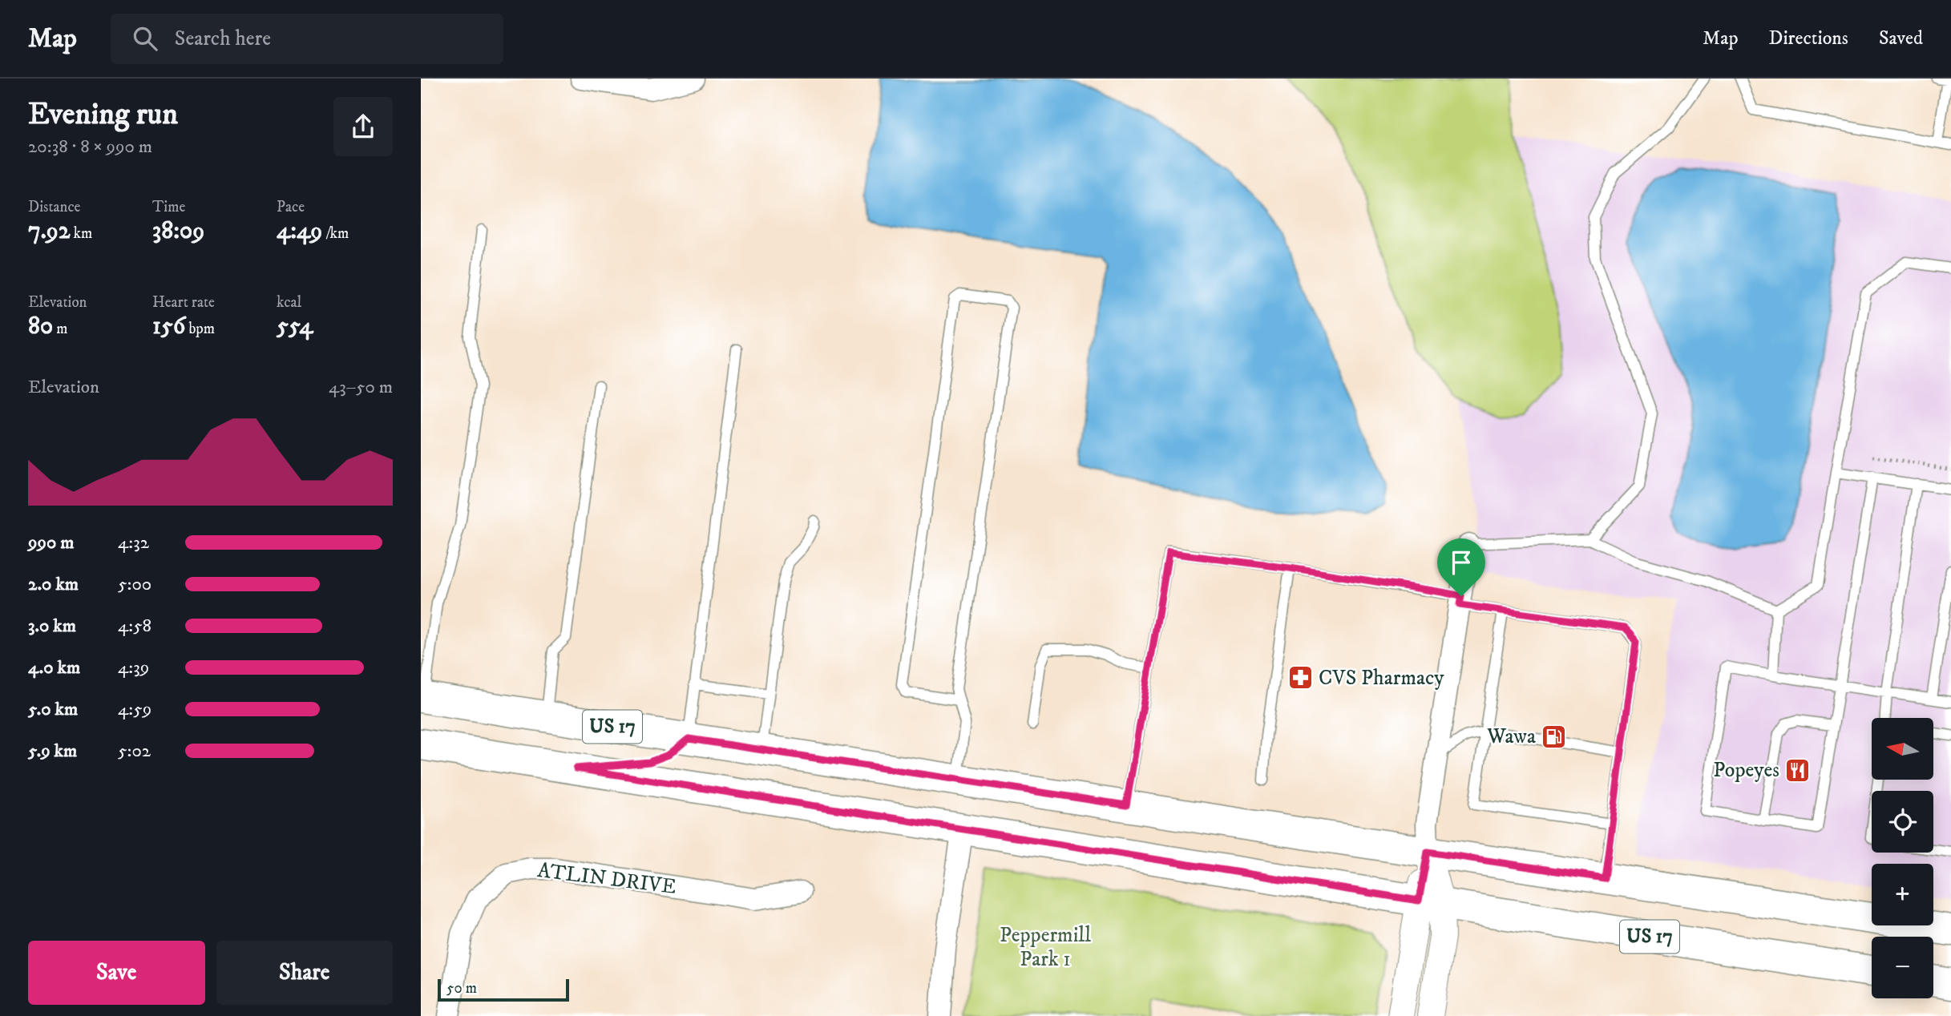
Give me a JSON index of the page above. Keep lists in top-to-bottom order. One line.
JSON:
{"streets":{"main road":["US 17"],"street":["ATLIN DRIVE"]},"parks":["Peppermill Park 1"],"places":{"pharmacy":["CVS Pharmacy"],"fuel station":["Wawa"],"restaurant":["Popeyes"]},"scale_bar":"50 m","north":"left","page":{"header":"Map","search":"Search here","nav":["Map","Directions","Saved"],"heading":["Evening run","20:38 · 8 × 990 m"],"stats":[["Distance","7.92 km"],["Time","38:09"],["Pace","4:49 /km"],["Elevation","80 m"],["Heart rate","156 bpm"],["kcal","554"]],"chart":["Elevation","43–50 m"],"list":[{"name":"990 m","note":"4:32"},{"name":"2.0 km","note":"5:00"},{"name":"3.0 km","note":"4:58"},{"name":"4.0 km","note":"4:39"},{"name":"5.0 km","note":"4:59"},{"name":"5.9 km","note":"5:02"}],"map_buttons":["+","−"],"buttons":["Save","Share"],"scale":"50 m"}}
